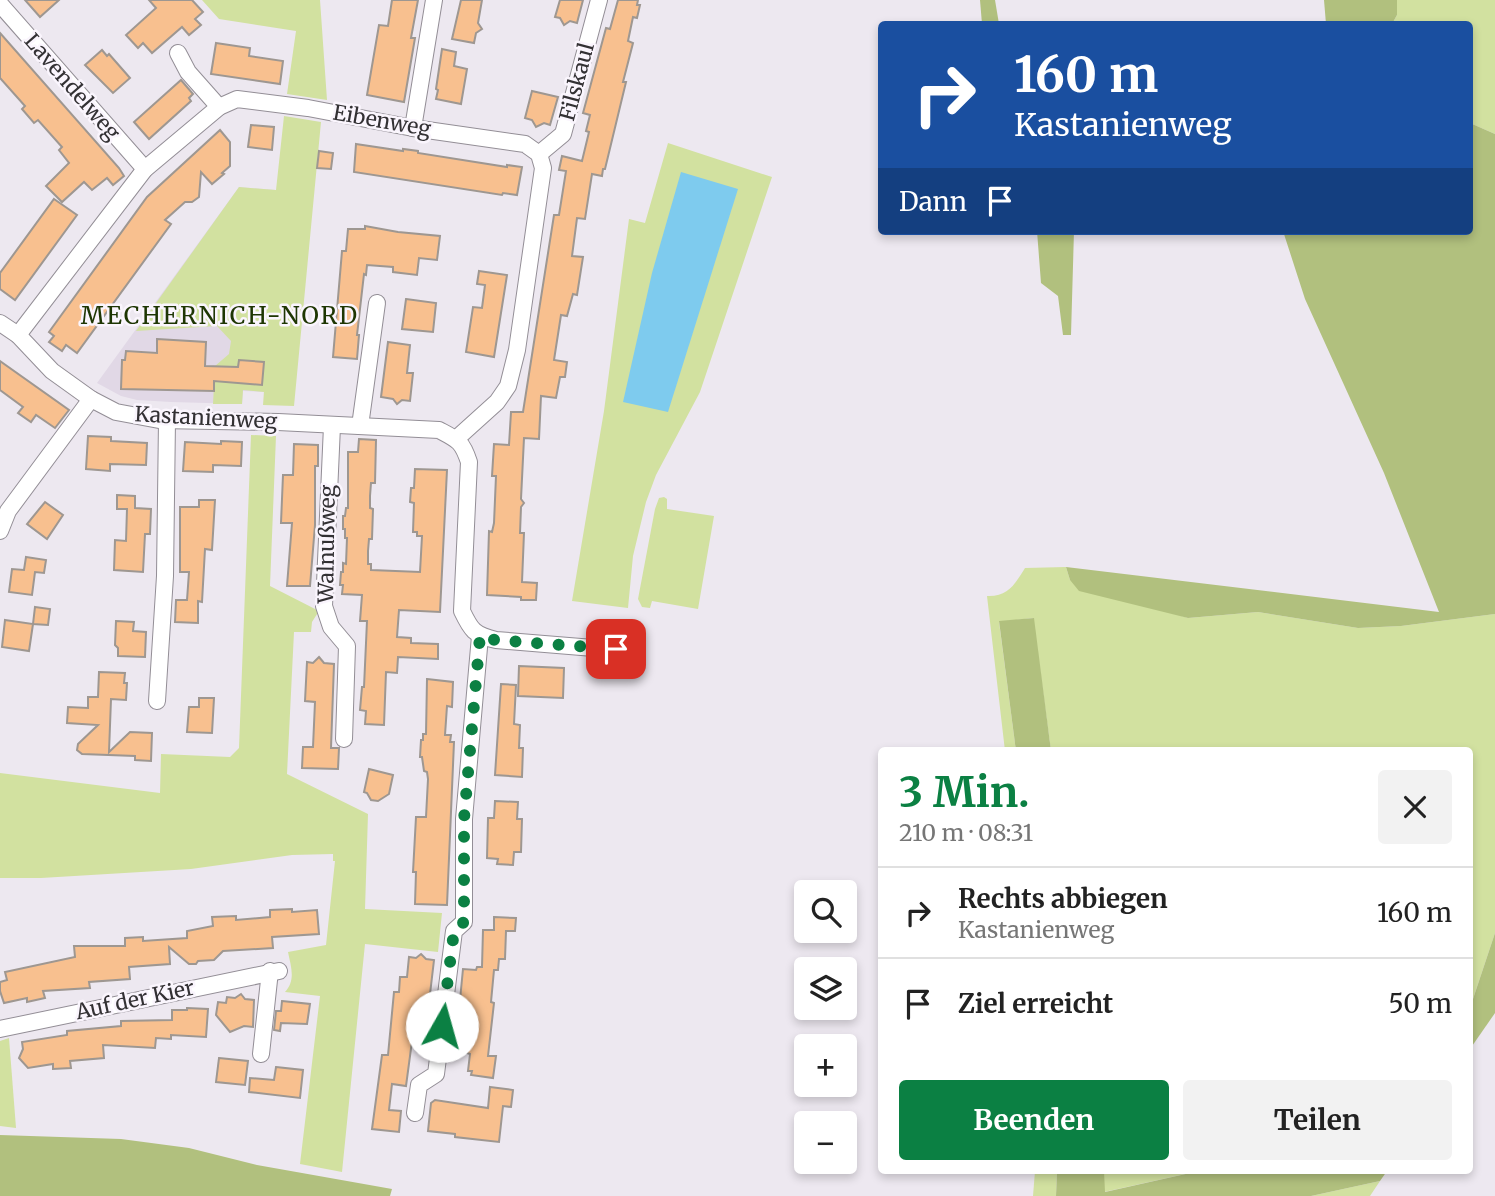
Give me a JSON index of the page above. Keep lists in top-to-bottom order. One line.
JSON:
{"streets":{"street":["Filskaul","Lavendelweg","Eibenweg","Kastanienweg","Walnußweg","Auf der Kier"]},"crossings":[["Filskaul","Eibenweg"],["Lavendelweg","Eibenweg"],["Eibenweg","Kastanienweg"],["Kastanienweg","Walnußweg"]],"districts":["MECHERNICH-NORD"],"page":{"turn":["160 m","Kastanienweg"],"then":"Dann","heading":["3 Min.","210 m · 08:31"],"list":[{"name":"Rechts abbiegen","note":"Kastanienweg","value":"160 m"},{"name":"Ziel erreicht","value":"50 m"}],"map_buttons":["+","−"],"buttons":["Beenden","Teilen"]}}
